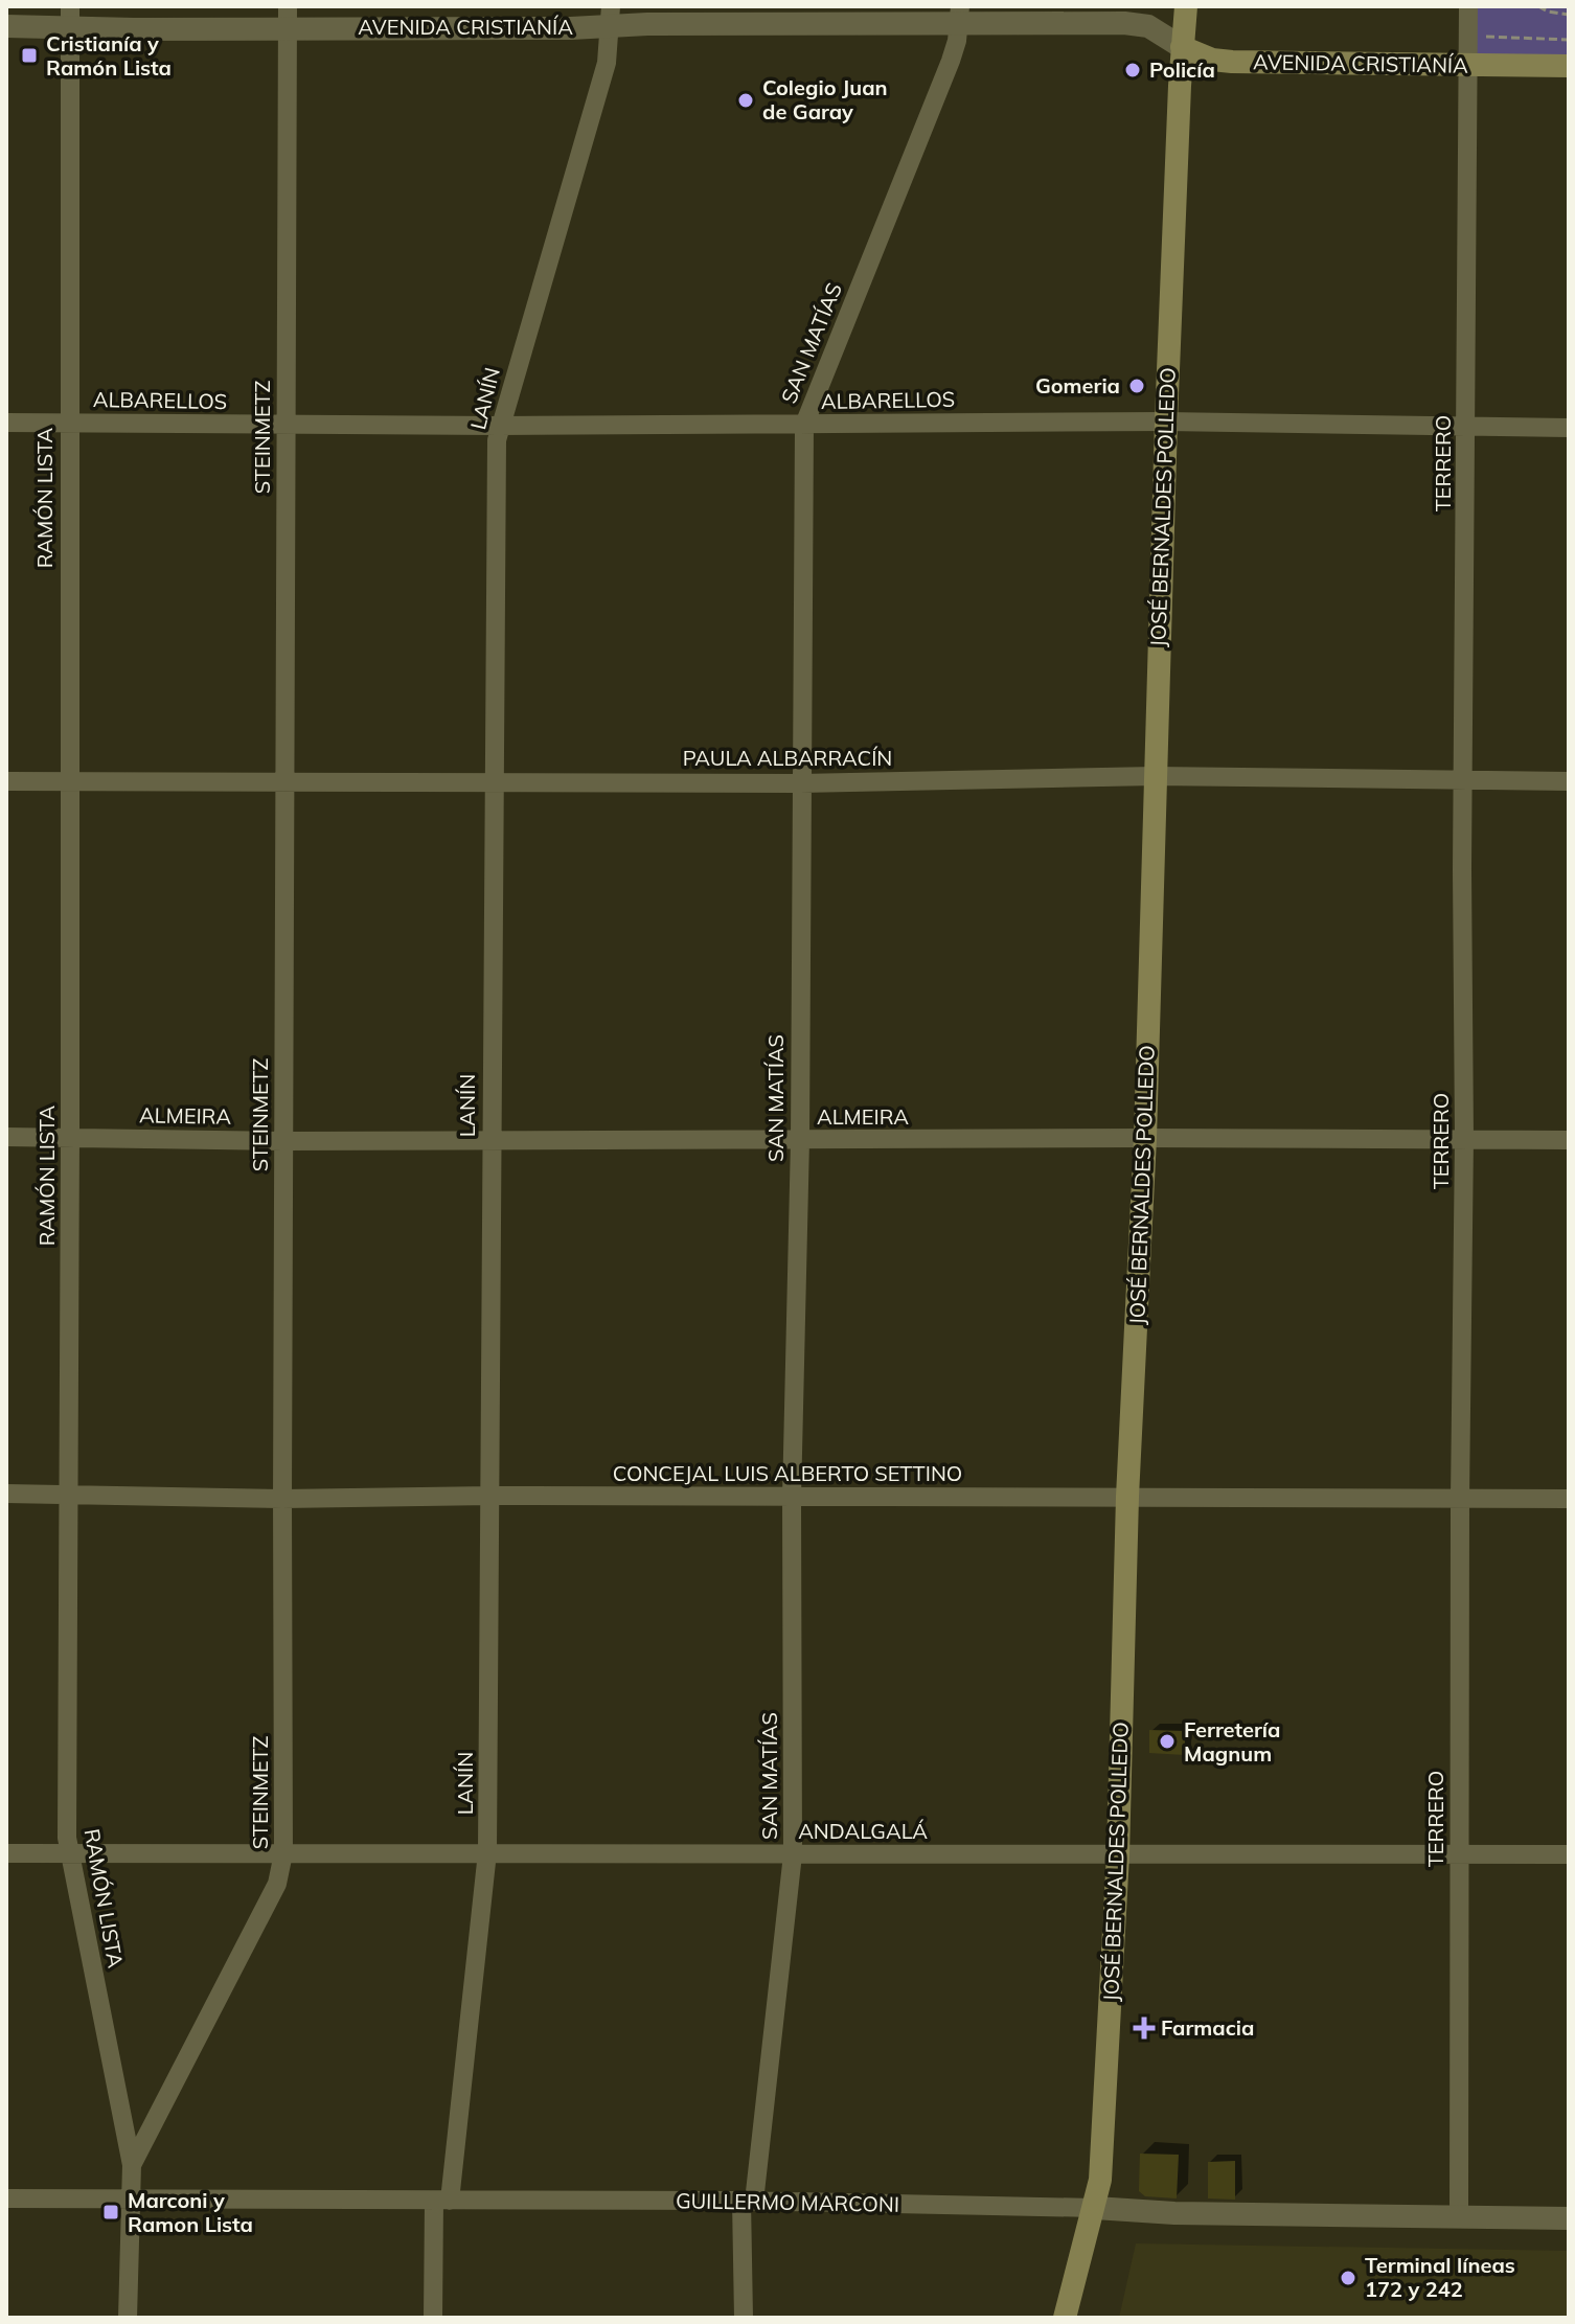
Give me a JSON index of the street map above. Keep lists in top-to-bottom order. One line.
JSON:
{"streets":{"main road":["AVENIDA CRISTIANÍA","JOSÉ BERNALDES POLLEDO"],"street":["SAN MATÍAS","LANÍN","ALBARELLOS","STEINMETZ","TERRERO","RAMÓN LISTA","PAULA ALBARRACÍN","ALMEIRA","CONCEJAL LUIS ALBERTO SETTINO","ANDALGALÁ","GUILLERMO MARCONI"]},"crossings":[["AVENIDA CRISTIANÍA","SAN MATÍAS"],["AVENIDA CRISTIANÍA","LANÍN"],["AVENIDA CRISTIANÍA","STEINMETZ"],["AVENIDA CRISTIANÍA","TERRERO"],["AVENIDA CRISTIANÍA","RAMÓN LISTA"],["AVENIDA CRISTIANÍA","JOSÉ BERNALDES POLLEDO"],["SAN MATÍAS","ALBARELLOS"],["SAN MATÍAS","PAULA ALBARRACÍN"],["SAN MATÍAS","ALMEIRA"],["SAN MATÍAS","CONCEJAL LUIS ALBERTO SETTINO"],["SAN MATÍAS","ANDALGALÁ"],["SAN MATÍAS","GUILLERMO MARCONI"],["LANÍN","ALBARELLOS"],["LANÍN","PAULA ALBARRACÍN"],["LANÍN","ALMEIRA"],["LANÍN","CONCEJAL LUIS ALBERTO SETTINO"],["LANÍN","ANDALGALÁ"],["LANÍN","GUILLERMO MARCONI"],["ALBARELLOS","STEINMETZ"],["ALBARELLOS","TERRERO"],["ALBARELLOS","RAMÓN LISTA"],["ALBARELLOS","JOSÉ BERNALDES POLLEDO"],["STEINMETZ","RAMÓN LISTA"],["STEINMETZ","PAULA ALBARRACÍN"],["STEINMETZ","ALMEIRA"],["STEINMETZ","CONCEJAL LUIS ALBERTO SETTINO"],["STEINMETZ","ANDALGALÁ"],["TERRERO","PAULA ALBARRACÍN"],["TERRERO","ALMEIRA"],["TERRERO","CONCEJAL LUIS ALBERTO SETTINO"],["TERRERO","ANDALGALÁ"],["TERRERO","GUILLERMO MARCONI"],["RAMÓN LISTA","PAULA ALBARRACÍN"],["RAMÓN LISTA","ALMEIRA"],["RAMÓN LISTA","CONCEJAL LUIS ALBERTO SETTINO"],["RAMÓN LISTA","ANDALGALÁ"],["RAMÓN LISTA","GUILLERMO MARCONI"],["JOSÉ BERNALDES POLLEDO","PAULA ALBARRACÍN"],["JOSÉ BERNALDES POLLEDO","ALMEIRA"],["JOSÉ BERNALDES POLLEDO","CONCEJAL LUIS ALBERTO SETTINO"],["JOSÉ BERNALDES POLLEDO","ANDALGALÁ"],["JOSÉ BERNALDES POLLEDO","GUILLERMO MARCONI"]],"places":{"transit":["Cristianía y Ramón Lista","Marconi y Ramon Lista"],"other":["Policía","Colegio Juan de Garay","Gomeria","Ferretería Magnum","Terminal líneas 172 y 242"],"health":["Farmacia"]}}
